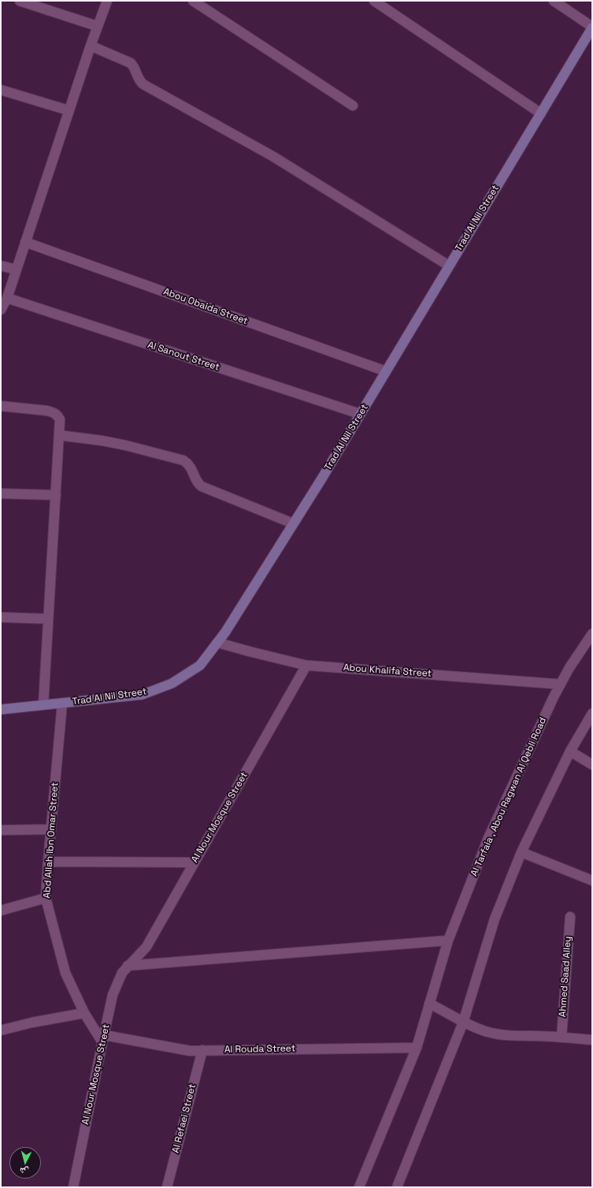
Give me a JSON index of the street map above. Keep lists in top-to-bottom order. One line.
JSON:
{"streets":{"street":["Trad Al Nil Street","Abou Obaida Street","Al Sanout Street","Abou Khalifa Street","Al Tarfaia , Abou Ragwan Al Qebli Road","Al Nour Mosque Street","Abd Allah Ibn Omar Street","Ahmed Saad Alley","Al Rouda Street","Al Refaei Street"]},"crossings":[["Trad Al Nil Street","Abou Obaida Street"],["Trad Al Nil Street","Al Sanout Street"],["Trad Al Nil Street","Abou Khalifa Street"],["Trad Al Nil Street","Abd Allah Ibn Omar Street"],["Abou Khalifa Street","Al Tarfaia , Abou Ragwan Al Qebli Road"],["Abou Khalifa Street","Al Nour Mosque Street"],["Al Tarfaia , Abou Ragwan Al Qebli Road","Al Rouda Street"],["Al Nour Mosque Street","Abd Allah Ibn Omar Street"],["Al Nour Mosque Street","Al Rouda Street"],["Abd Allah Ibn Omar Street","Al Rouda Street"],["Al Rouda Street","Al Refaei Street"]],"north":"bottom"}
